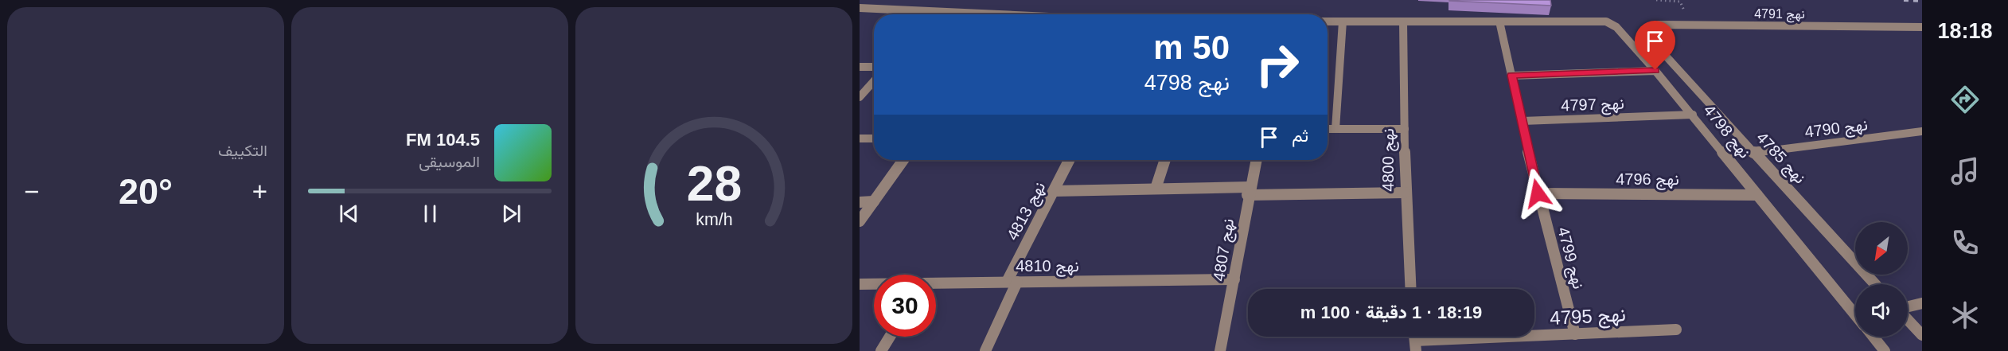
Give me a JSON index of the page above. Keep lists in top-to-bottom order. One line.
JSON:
{"streets":{"street":["نهج 4791","نهج 4797","نهج 4790","نهج 4798","نهج 4785","نهج 4800","نهج 4796","نهج 4813","نهج 4807","نهج 4799","نهج 4810","نهج 4795"]},"crossings":[["نهج 4791","نهج 4785"],["نهج 4797","نهج 4798"],["نهج 4797","نهج 4799"],["نهج 4790","نهج 4785"],["نهج 4798","نهج 4800"],["نهج 4798","نهج 4796"],["نهج 4798","نهج 4799"],["نهج 4796","نهج 4799"],["نهج 4813","نهج 4810"],["نهج 4807","نهج 4810"],["نهج 4799","نهج 4795"]],"north":"bottom left","page":{"tabs":"18:18","tile":"التكييف","turn":["50 m","نهج 4798"],"then":"ثم","song":["104.5 FM","الموسيقى"],"heat":["−","20°","+"],"limit":"30","trip":"18:19 · 1 دقيقة · 100 m","gauge":["28","km/h"]}}
